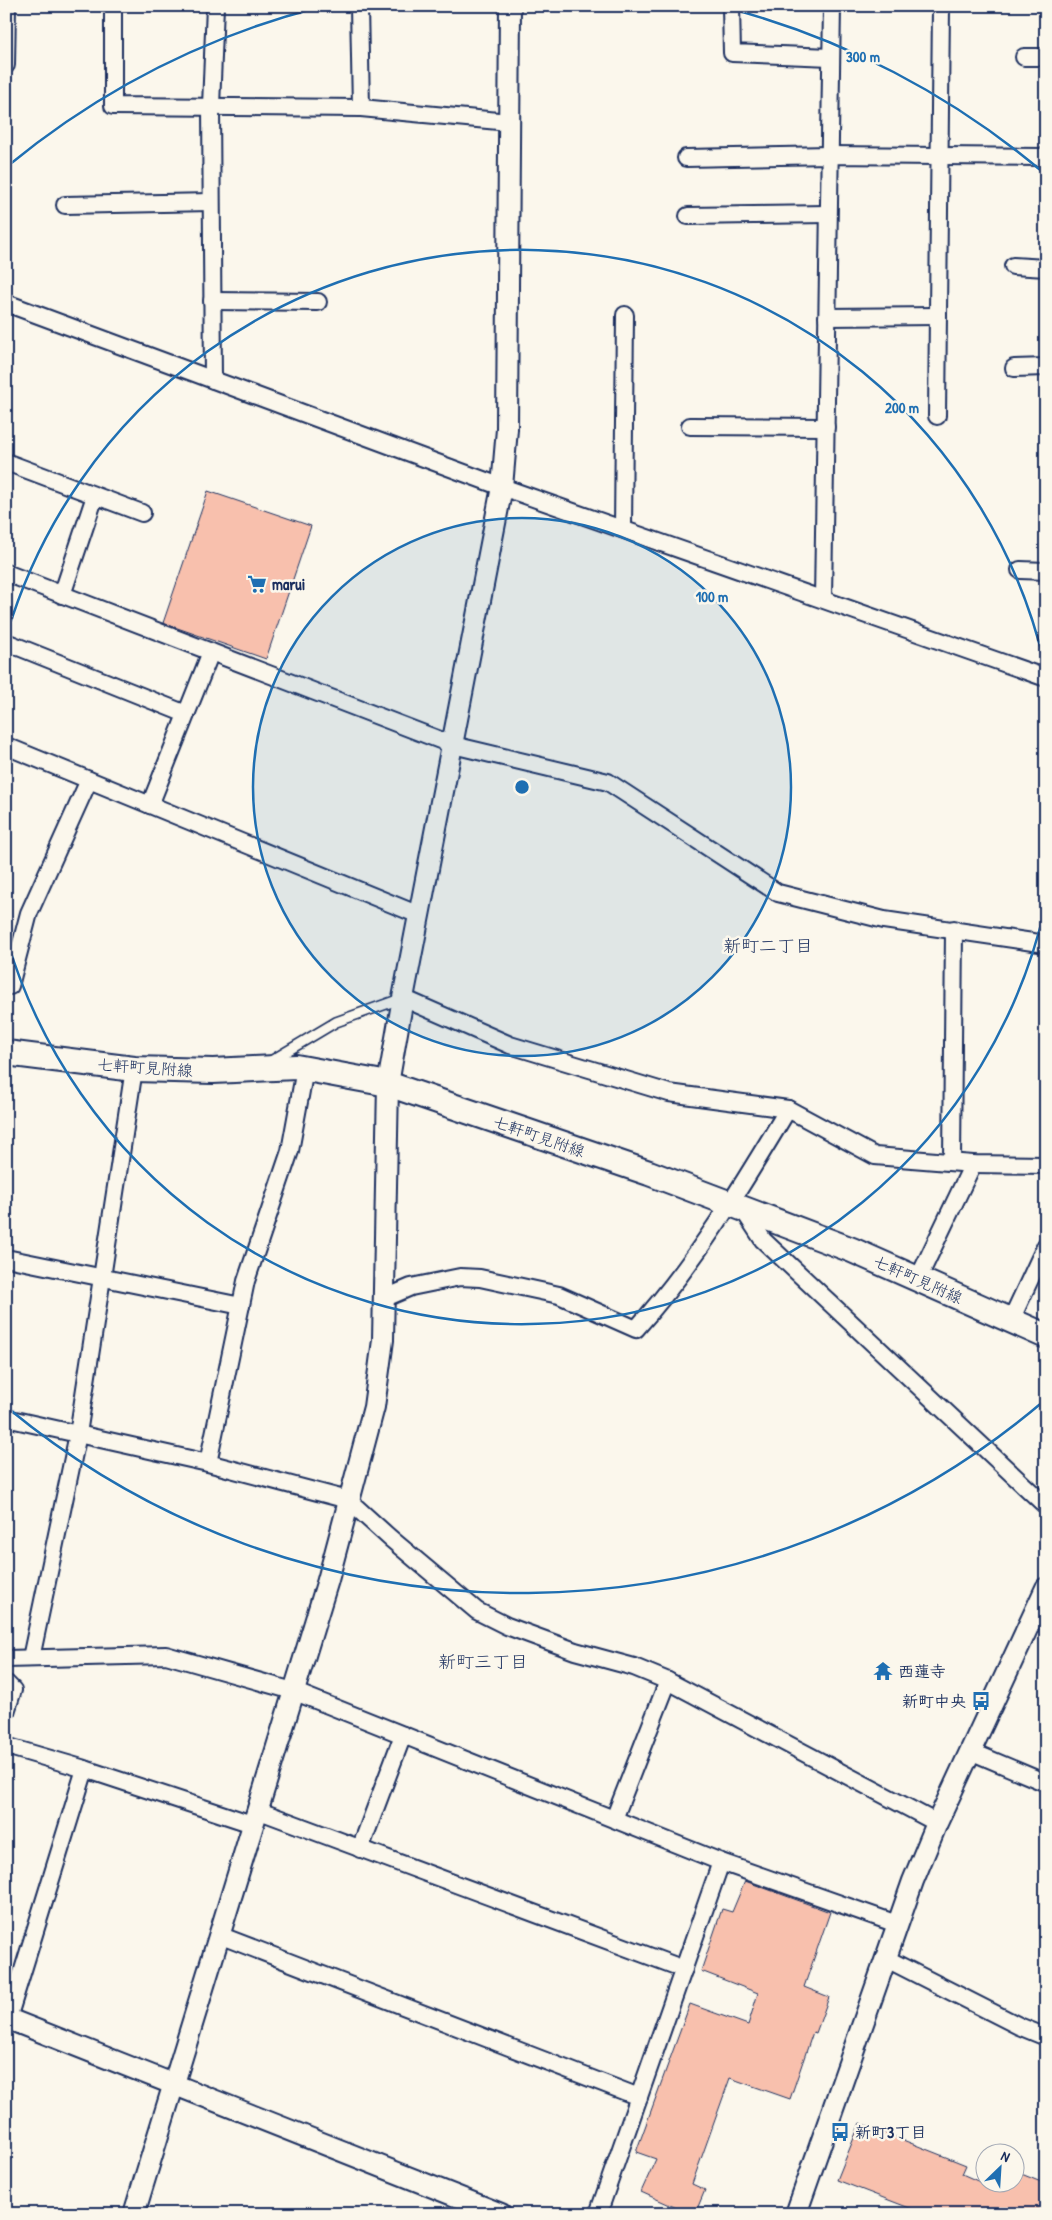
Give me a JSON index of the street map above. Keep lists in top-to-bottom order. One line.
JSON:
{"streets":{"main road":["七軒町見附線"]},"districts":["新町二丁目","新町三丁目"],"places":{"supermarket":["marui"],"temple":["西蓮寺"],"bus stop":["新町中央","新町3丁目"]},"north":"top right","rings":["300 m","200 m","100 m"]}
